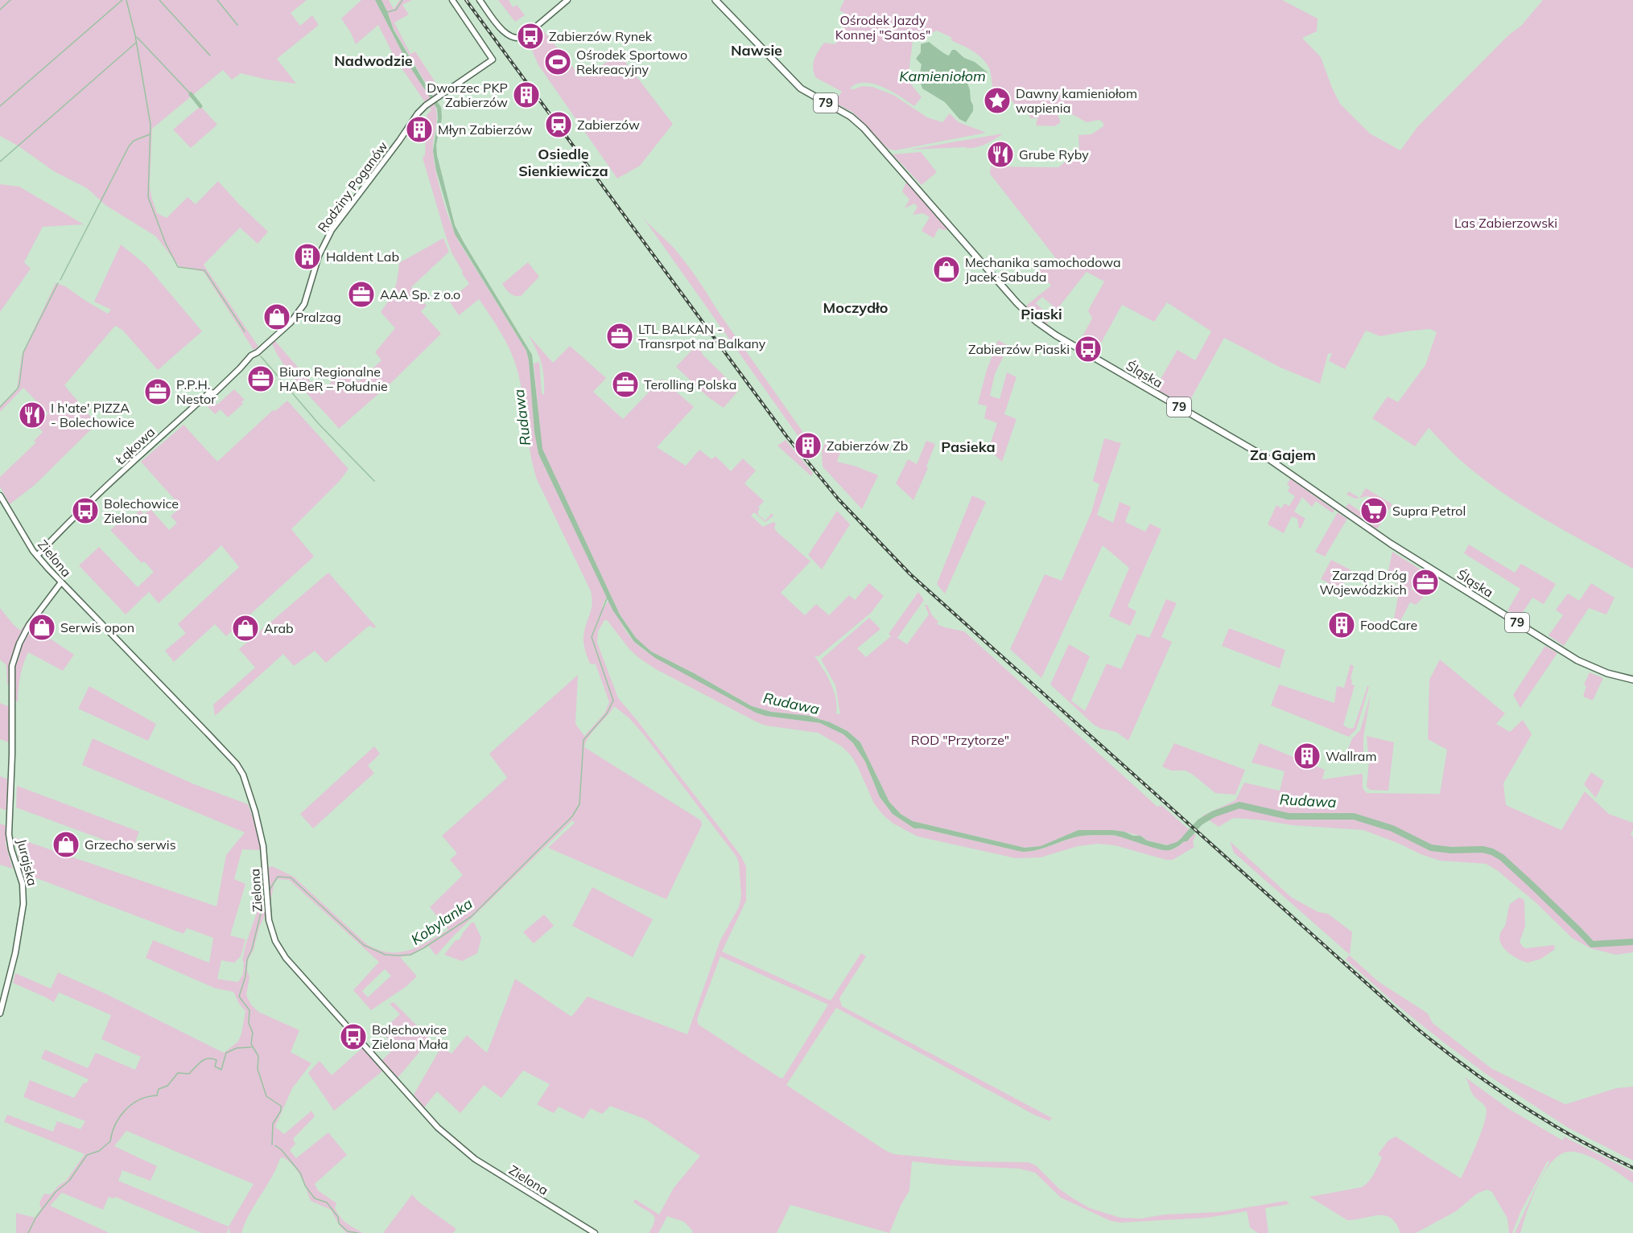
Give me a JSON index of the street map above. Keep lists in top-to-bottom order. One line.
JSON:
{"streets":{"main road":["79","Śląska"],"street":["Rodziny Poganów","Łąkowa","Zielona","Jurajska"]},"crossings":[["Rodziny Poganów","Łąkowa"],["Łąkowa","Zielona"],["Zielona","Jurajska"]],"districts":["Nawsie","Nadwodzie","Osiedle Sienkiewicza","Moczydło","Piaski","Pasieka","Za Gajem"],"water":["Kamieniołom","Rudawa","Kobylanka"],"parks":["Ośrodek Jazdy Konnej \"Santos\"","Las Zabierzowski","ROD \"Przytorze\""],"places":{"bus stop":["Zabierzów Rynek","Zabierzów Piaski","Bolechowice Zielona","Bolechowice Zielona Mała"],"sports":["Ośrodek Sportowo Rekreacyjny"],"building":["Dworzec PKP Zabierzów","Młyn Zabierzów","Haldent Lab","Zabierzów Zb","FoodCare","Wallram"],"place":["Dawny kamieniołom wapienia"],"station":["Zabierzów"],"restaurant":["Grube Ryby","I h'ate' PIZZA - Bolechowice"],"shop":["Mechanika samochodowa Jacek Sabuda","Pralzag","Serwis opon","Arab","Grzecho serwis"],"office":["AAA Sp. z o.o","LTL BALKAN - Transrpot na Balkany","Biuro Regionalne HABeR – Południe","Terolling Polska","P.P.H. Nestor","Zarząd Dróg Wojewódzkich"],"supermarket":["Supra Petrol"]}}
